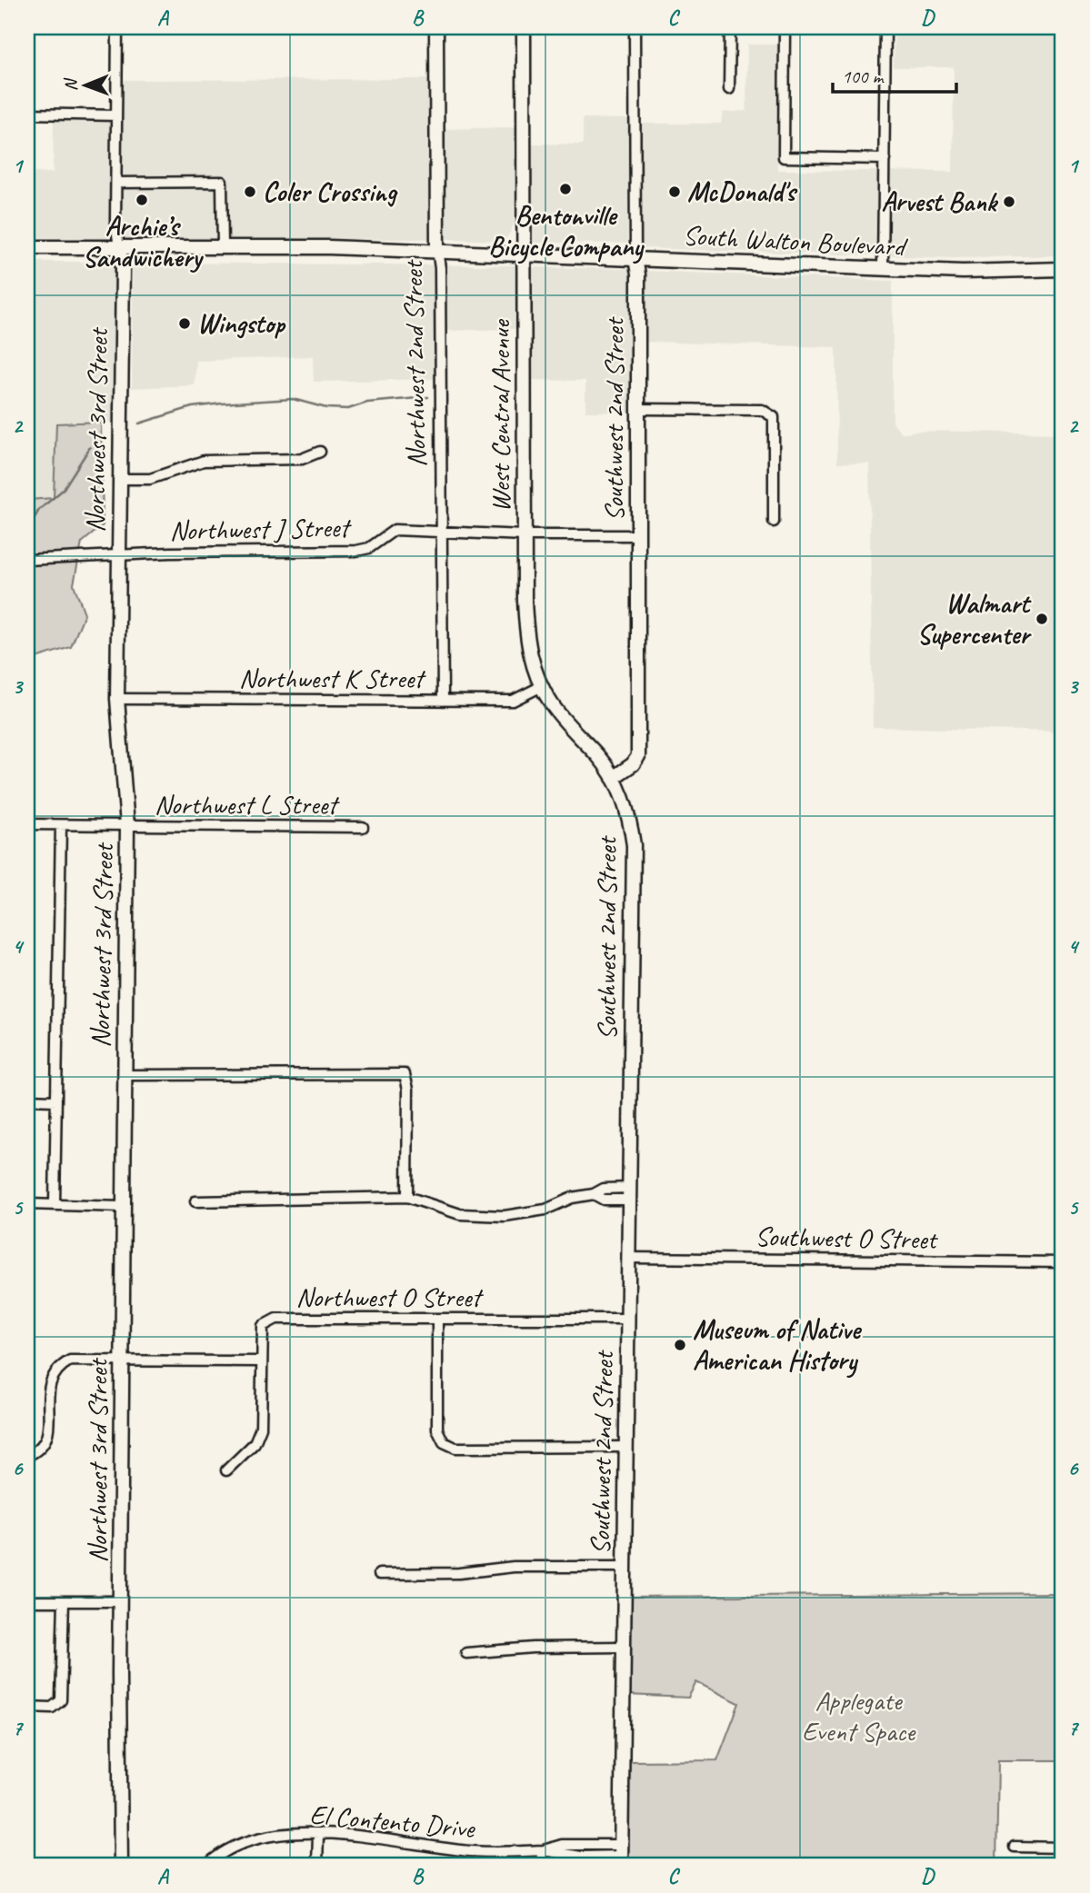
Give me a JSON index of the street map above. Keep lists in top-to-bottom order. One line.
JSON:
{"streets":{"main road":["South Walton Boulevard","Northwest 2nd Street","West Central Avenue","Southwest 2nd Street","Northwest 3rd Street"],"street":["Northwest J Street","Northwest K Street","Northwest L Street","Southwest O Street","Northwest O Street","El Contento Drive"]},"crossings":[["South Walton Boulevard","Northwest 2nd Street"],["South Walton Boulevard","West Central Avenue"],["South Walton Boulevard","Southwest 2nd Street"],["South Walton Boulevard","Northwest 3rd Street"],["Northwest 2nd Street","Northwest J Street"],["Northwest 2nd Street","Northwest K Street"],["West Central Avenue","Southwest 2nd Street"],["West Central Avenue","Northwest J Street"],["West Central Avenue","Northwest K Street"],["Southwest 2nd Street","Northwest J Street"],["Southwest 2nd Street","Southwest O Street"],["Southwest 2nd Street","Northwest O Street"],["Southwest 2nd Street","El Contento Drive"],["Northwest 3rd Street","Northwest J Street"],["Northwest 3rd Street","Northwest K Street"],["Northwest 3rd Street","Northwest L Street"]],"parks":["Applegate Event Space"],"places":["Bentonville Bicycle Company","Coler Crossing","McDonald's","Archie’s Sandwichery","Arvest Bank","Wingstop","Walmart Supercenter","Museum of Native American History"],"scale_bar":"100 m","north":"left","grid":{"columns":["A","B","C","D"],"rows":["1","2","3","4","5","6","7"]}}
